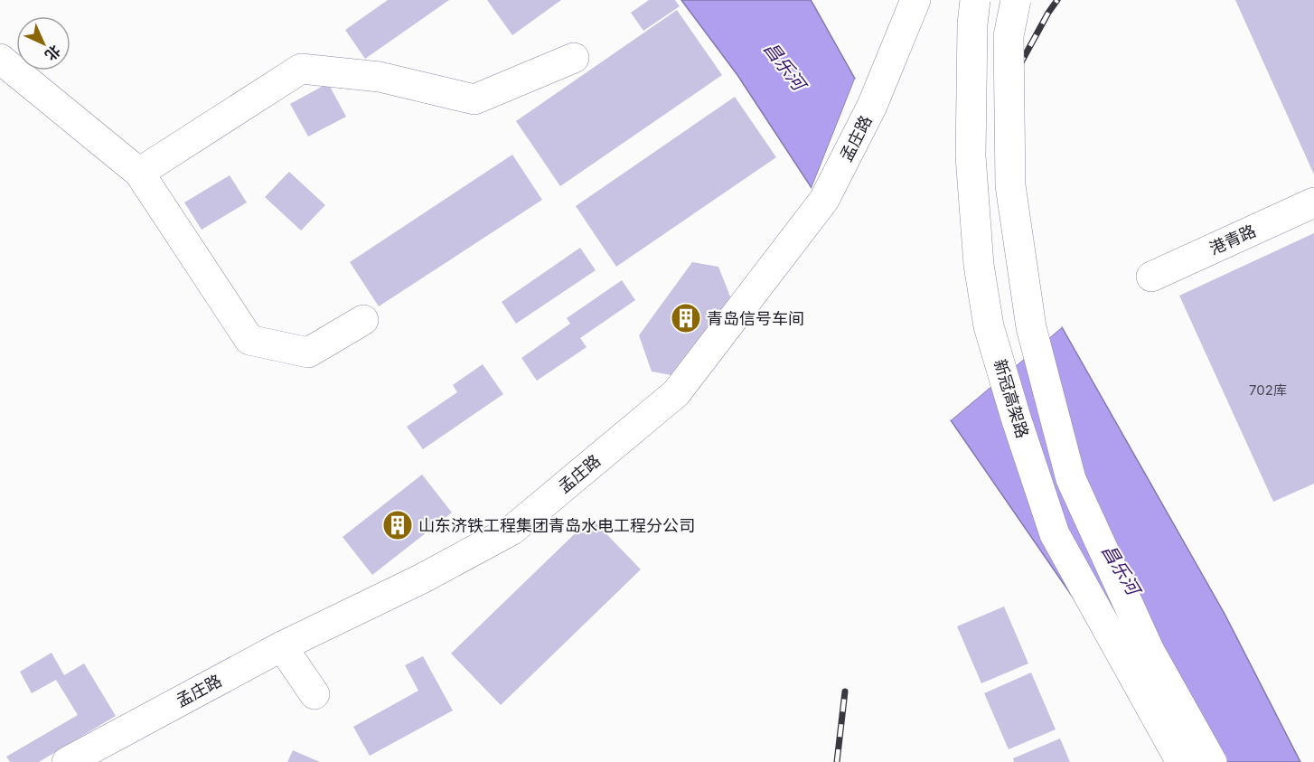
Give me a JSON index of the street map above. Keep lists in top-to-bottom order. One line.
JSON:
{"streets":{"main road":["孟庄路","港青路","新冠高架路"]},"water":["昌乐河"],"places":{"building":["青岛信号车间","山东济铁工程集团青岛水电工程分公司"]},"house_numbers":["702库"],"north":"bottom right"}
